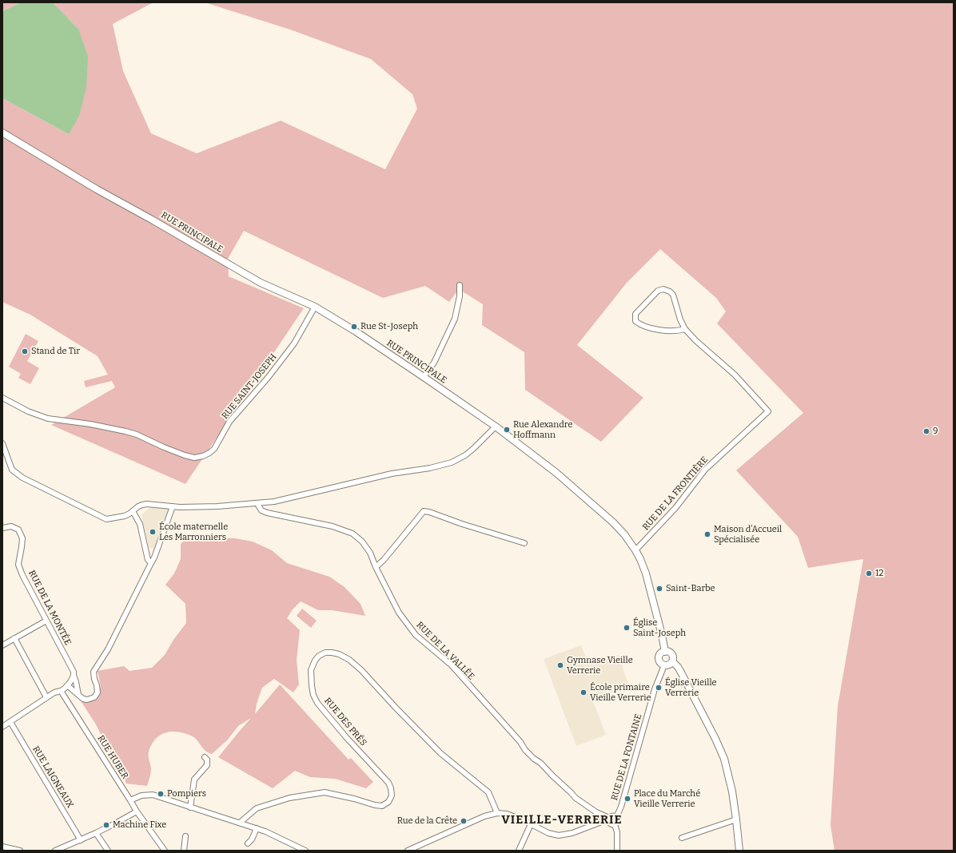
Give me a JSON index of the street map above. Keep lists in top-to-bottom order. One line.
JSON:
{"streets":{"street":["RUE PRINCIPALE","RUE SAINT-JOSEPH","RUE DE LA FRONTIÈRE","RUE DE LA MONTÉE","RUE DE LA VALLÉE","RUE DES PRÉS","RUE HUBER","RUE DE LA FONTAINE","RUE LAIGNEAUX"]},"crossings":[["RUE PRINCIPALE","RUE SAINT-JOSEPH"],["RUE PRINCIPALE","RUE DE LA FRONTIÈRE"],["RUE PRINCIPALE","RUE DE LA FONTAINE"],["RUE DE LA VALLÉE","RUE DE LA FONTAINE"]],"districts":["VIEILLE-VERRERIE"],"places":["Rue St-Joseph","Stand de Tir","Rue Alexandre Hoffmann","9","École maternelle Les Marronniers","Maison d'Accueil Spécialisée","12","Saint-Barbe","Église Saint-Joseph","Gymnase Vieille Verrerie","Église Vieille Verrerie","École primaire Vieille Verrerie","Pompiers","Place du Marché Vieille Verrerie","Rue de la Crête","Machine Fixe"]}
